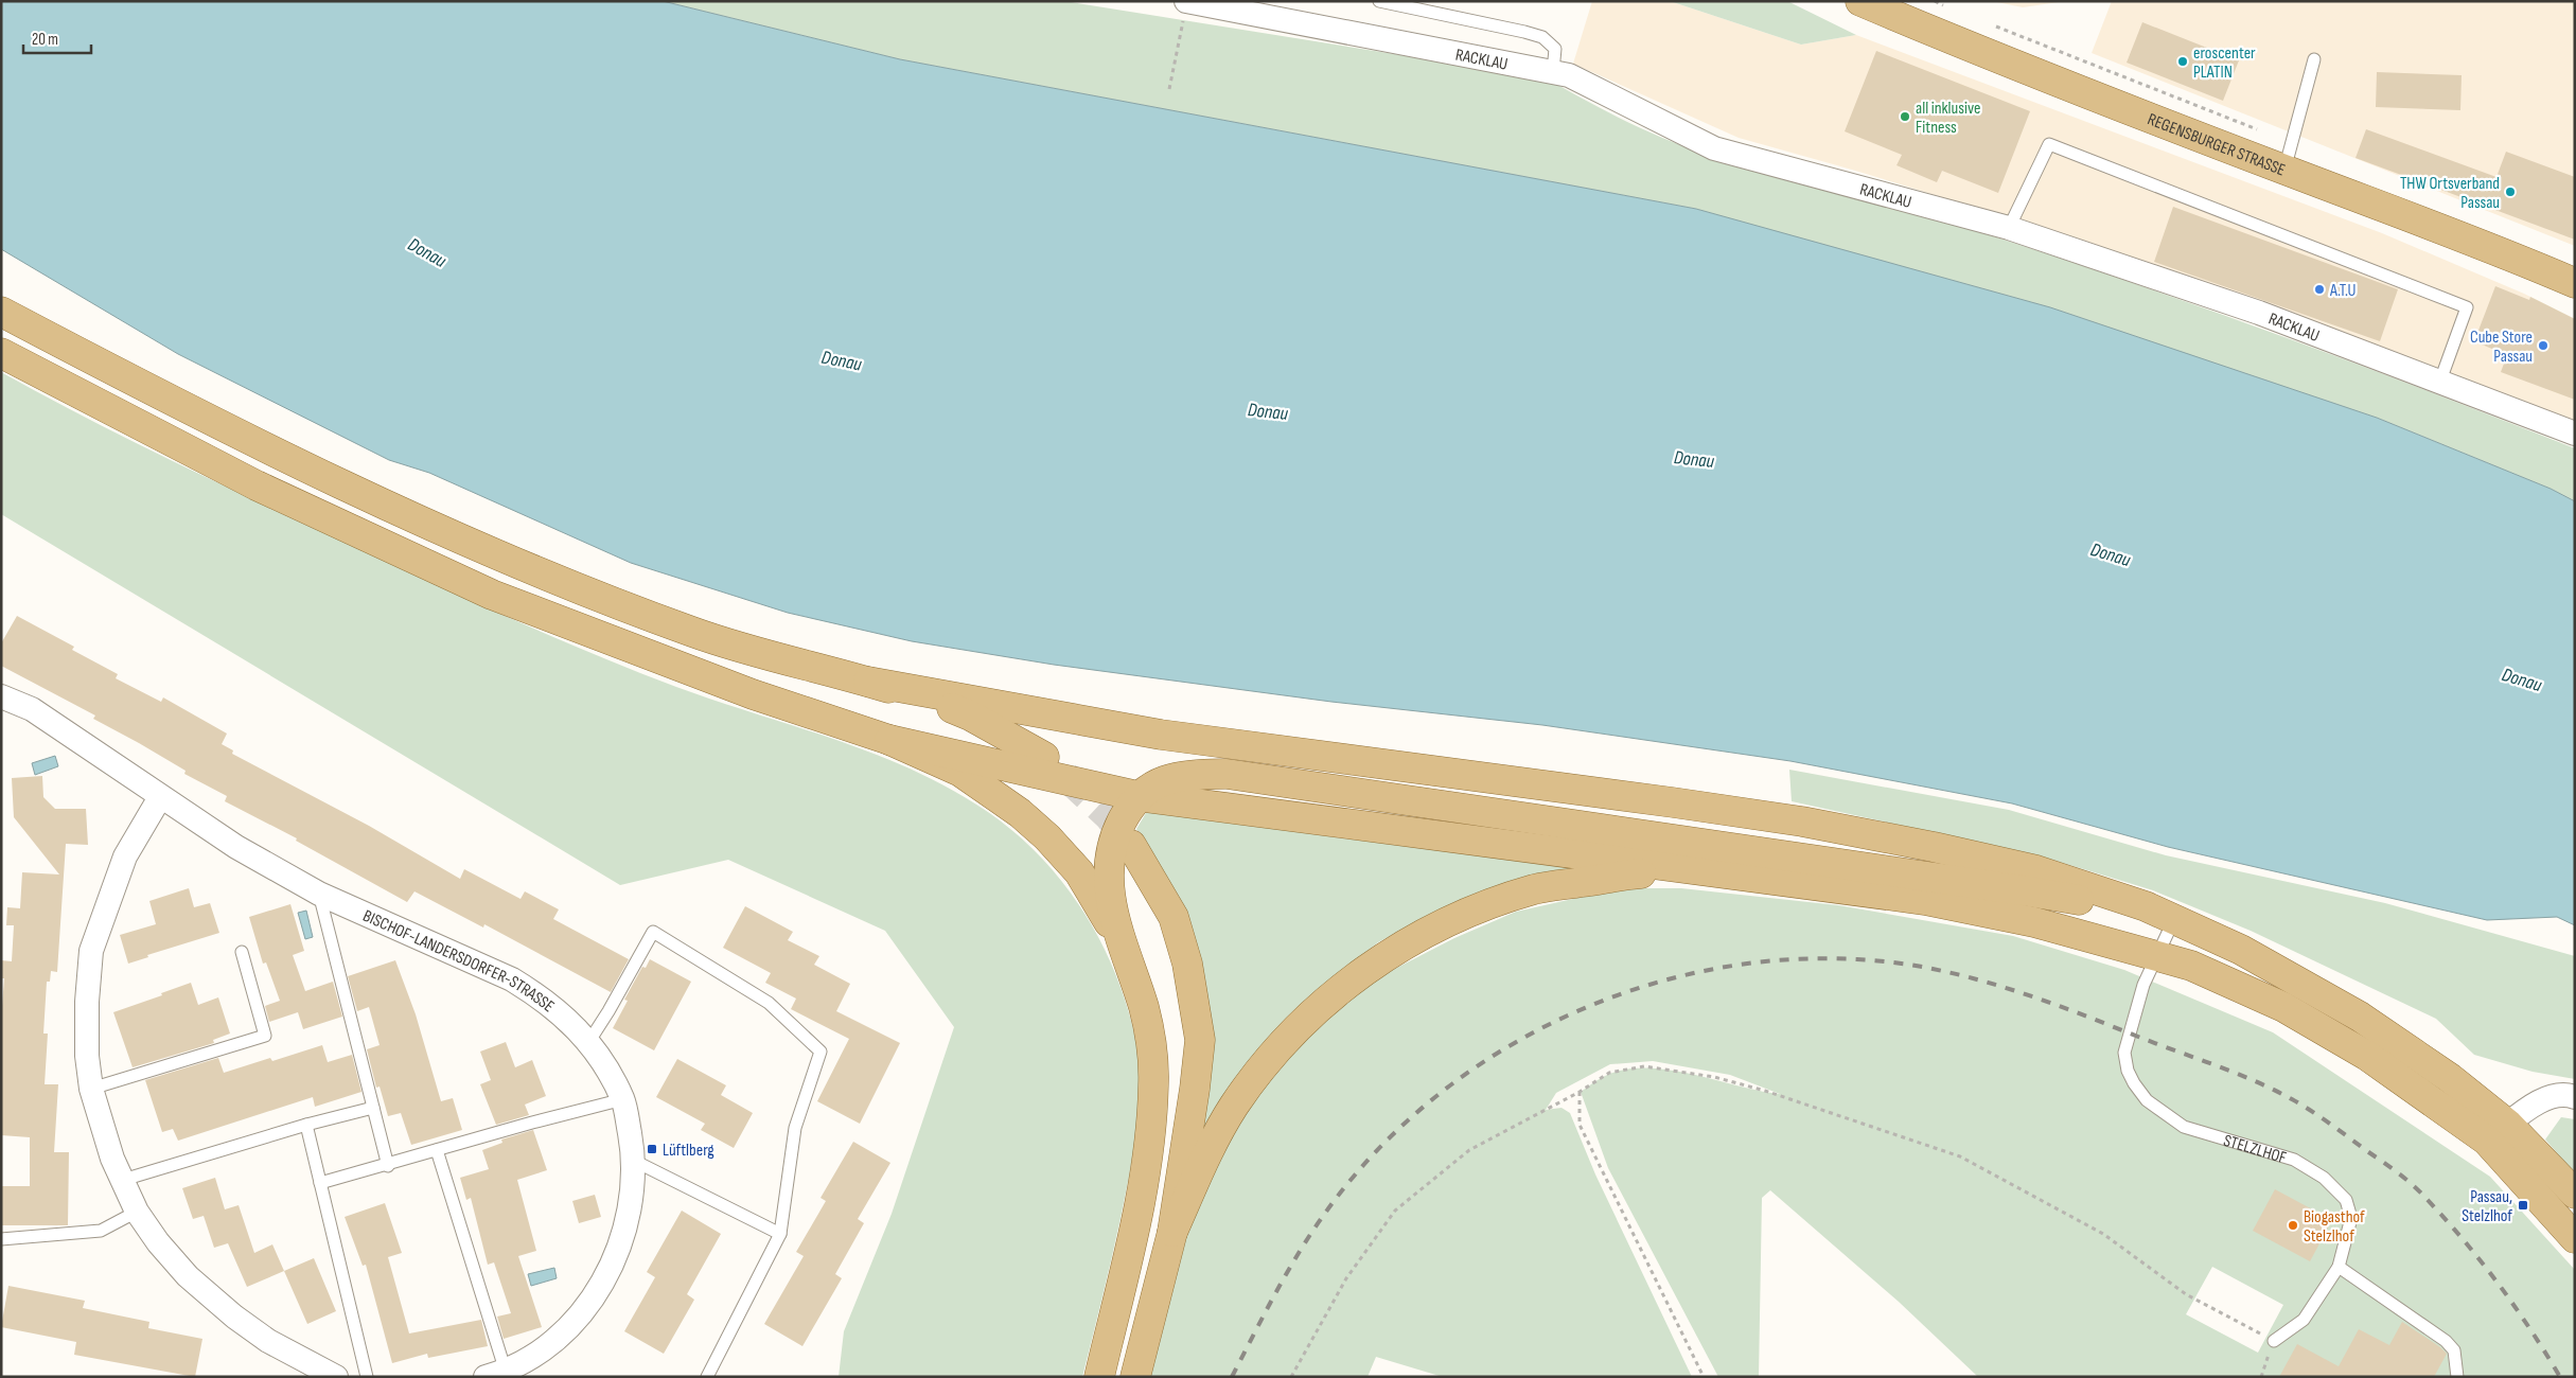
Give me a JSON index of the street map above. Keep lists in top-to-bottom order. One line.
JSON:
{"streets":{"main road":["REGENSBURGER STRASSE"],"street":["RACKLAU","BISCHOF-LANDERSDORFER-STRASSE"],"lane":["STELZLHOF"]},"water":["Donau"],"places":{"other":["eroscenter PLATIN","all inklusive Fitness","THW Ortsverband Passau","A.T.U","Cube Store Passau","Biogasthof Stelzlhof"],"transit":["Lüftlberg","Passau, Stelzlhof"]},"scale_bar":"20 m"}
